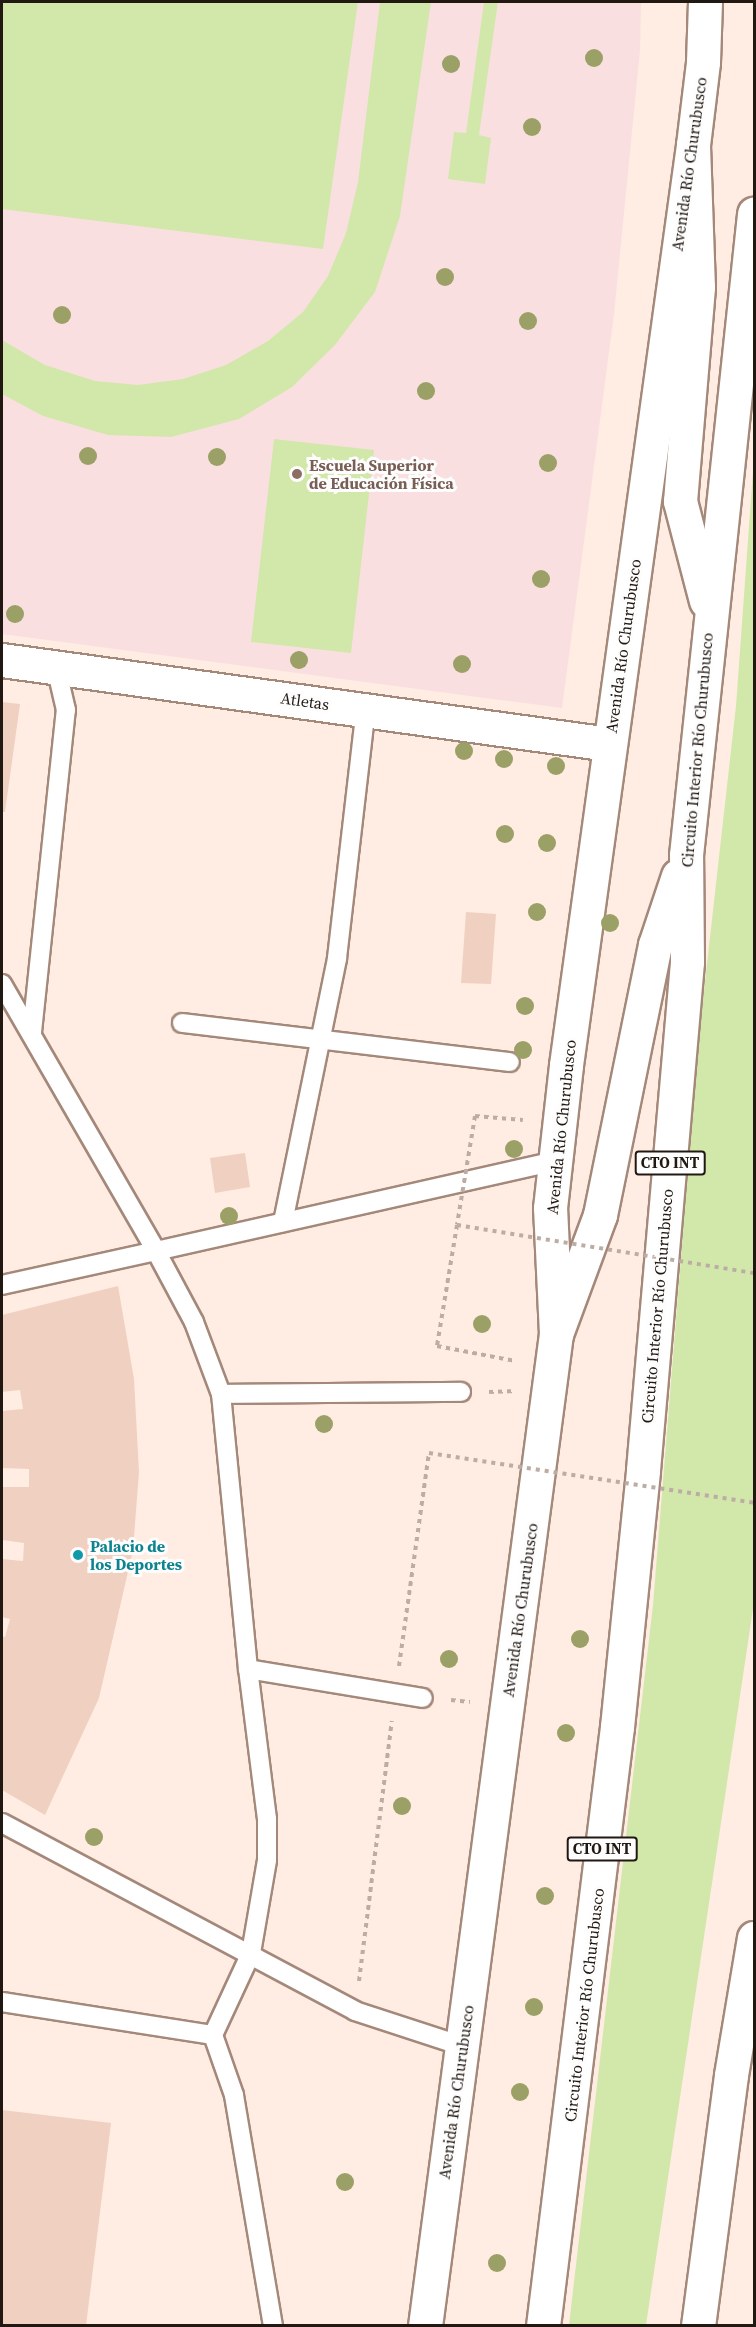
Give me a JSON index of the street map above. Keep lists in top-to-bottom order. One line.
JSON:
{"streets":{"main road":["Avenida Río Churubusco","Atletas","Circuito Interior Río Churubusco","CTO INT"]},"crossings":[["Avenida Río Churubusco","Atletas"]],"places":["Escuela Superior de Educación Física","Palacio de los Deportes"]}
